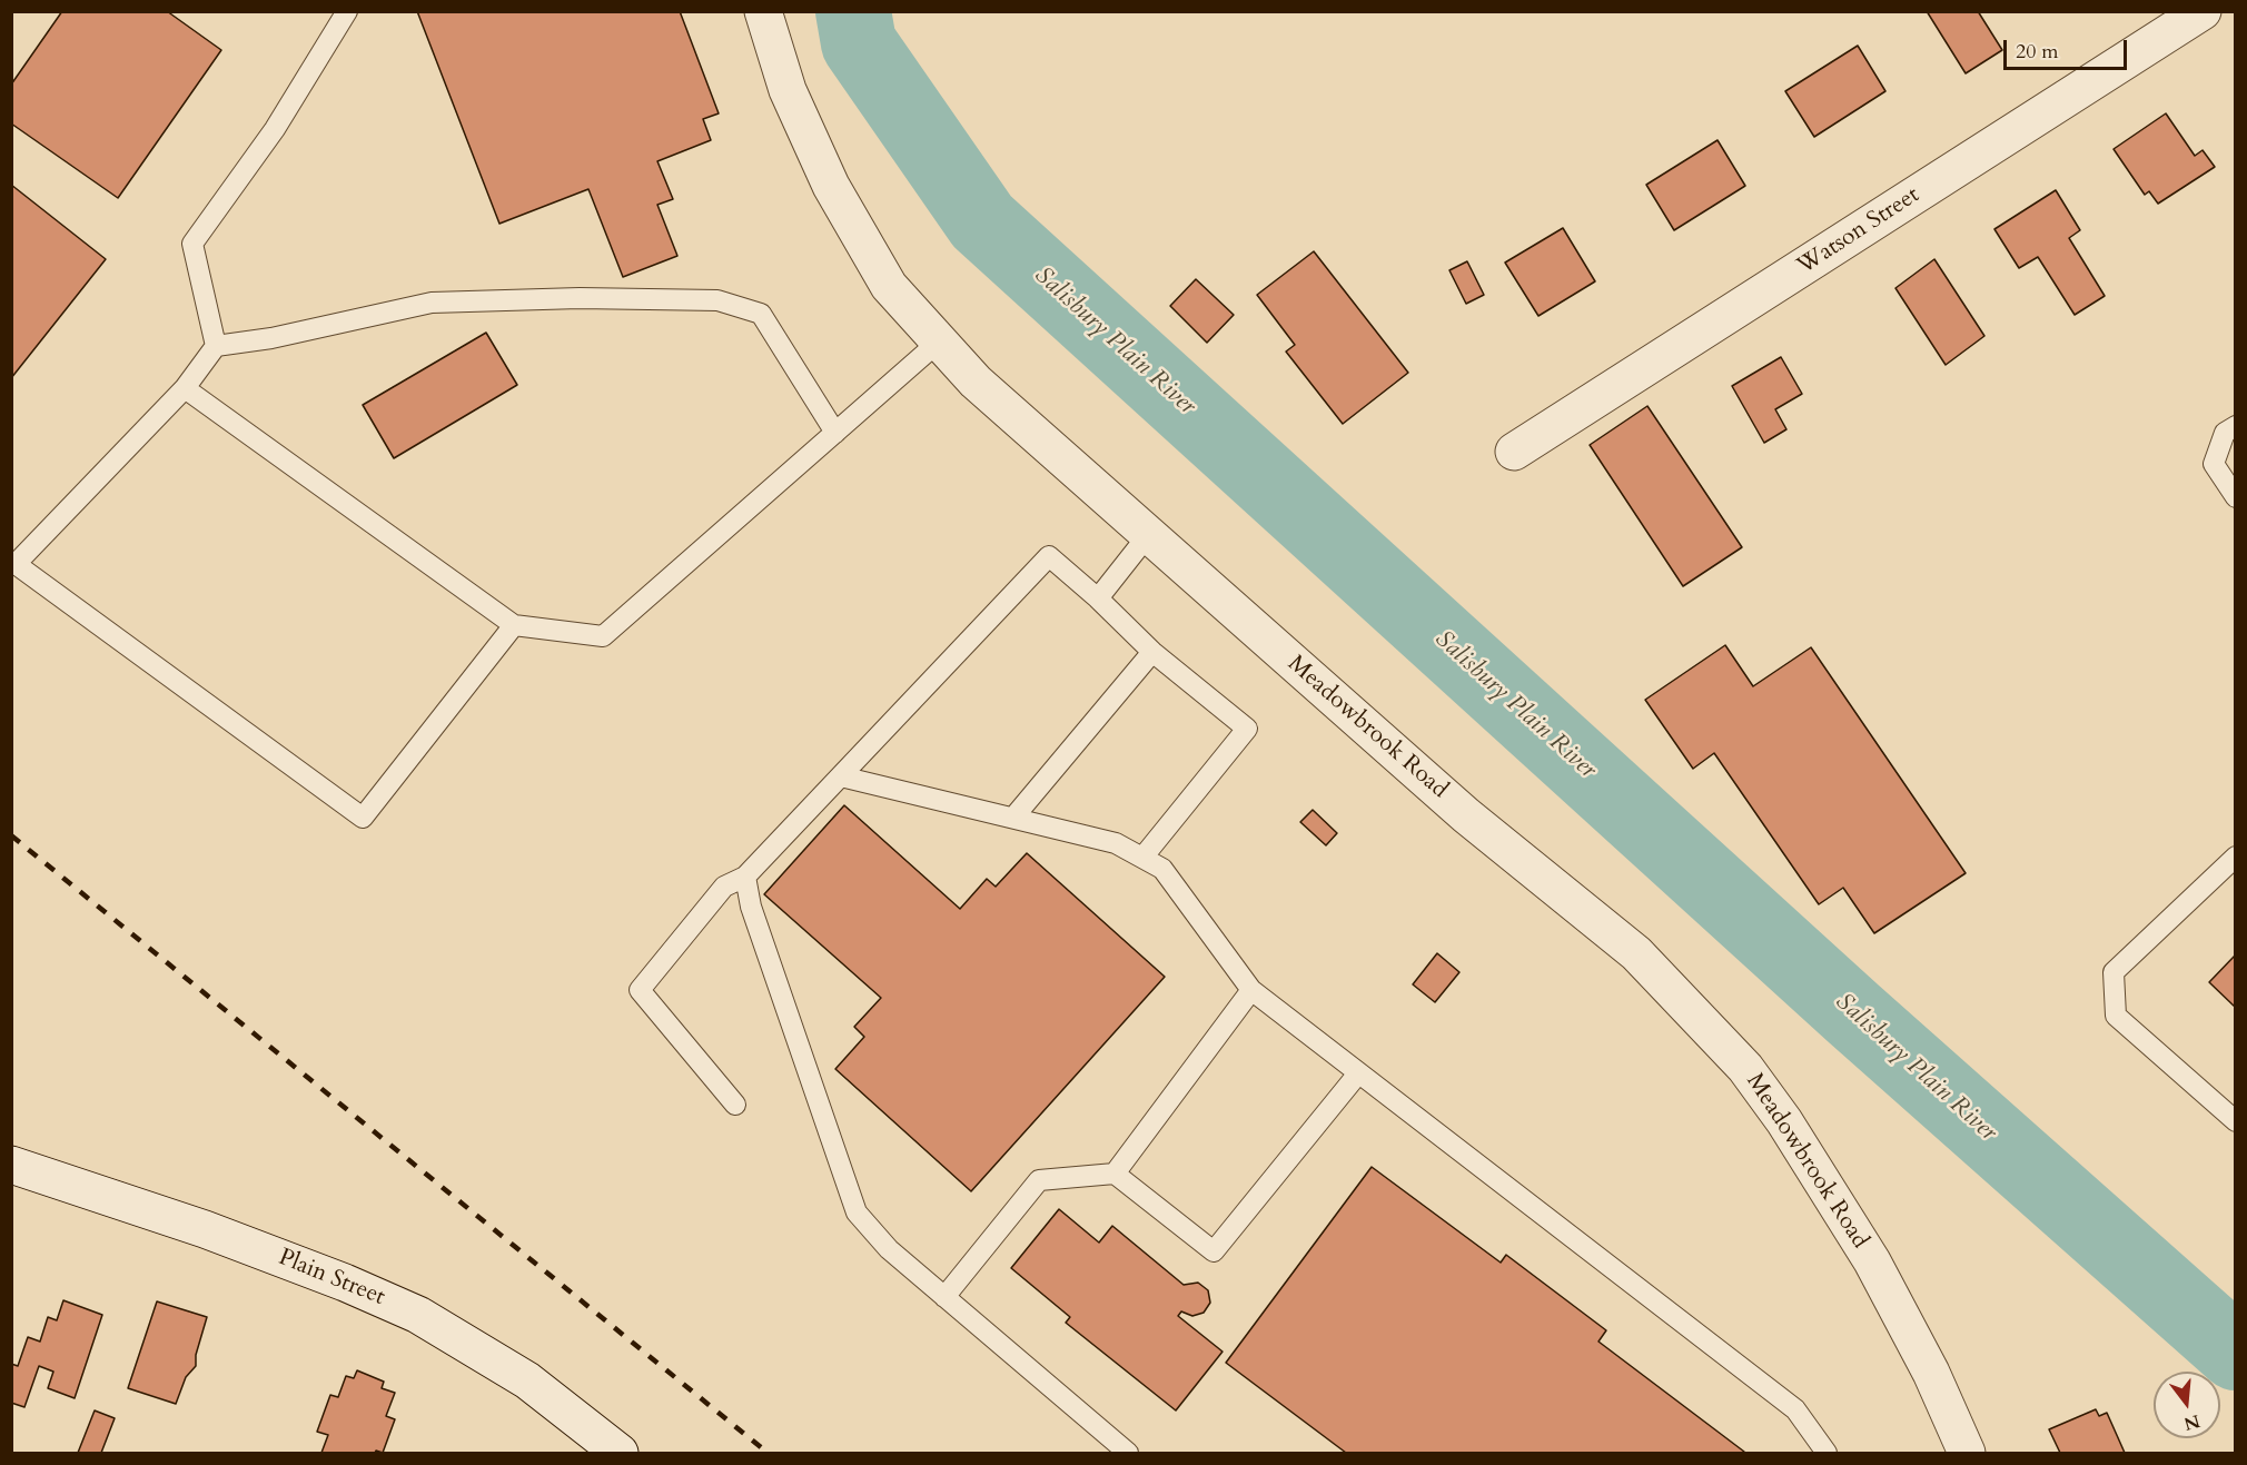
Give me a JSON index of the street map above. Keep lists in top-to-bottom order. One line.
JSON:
{"streets":{"street":["Watson Street","Meadowbrook Road","Plain Street"]},"water":["Salisbury Plain River"],"scale_bar":"20 m","north":"bottom"}
